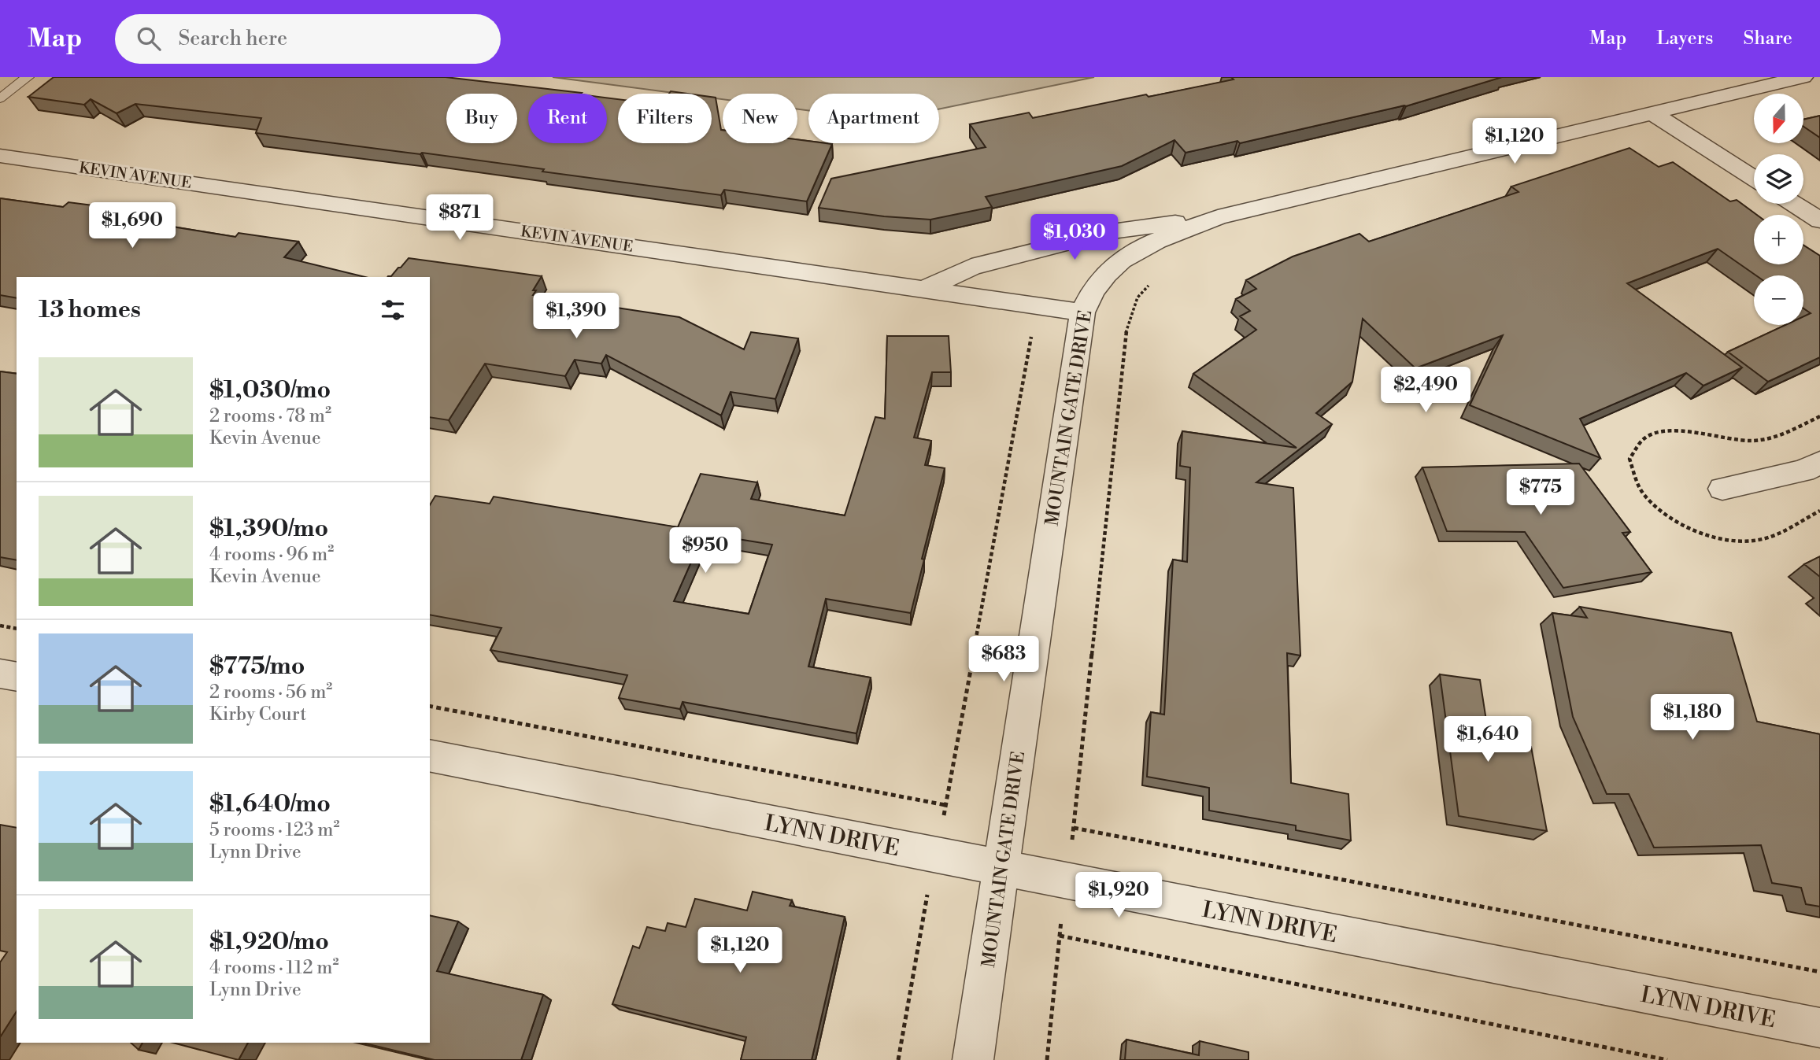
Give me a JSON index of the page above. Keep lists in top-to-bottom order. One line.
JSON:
{"streets":{"street":["KEVIN AVENUE","MOUNTAIN GATE DRIVE","LYNN DRIVE"]},"crossings":[["KEVIN AVENUE","MOUNTAIN GATE DRIVE"],["MOUNTAIN GATE DRIVE","LYNN DRIVE"]],"north":"bottom","page":{"header":"Map","search":"Search here","nav":["Map","Layers","Share"],"map_buttons":["+","−"],"chip":["Buy","Rent","Filters","New","Apartment"],"price":["$1,120","$871","$1,690","$1,030","$1,390","$2,490","$775","$950","$683","$1,180","$1,640","$1,920","$1,120"],"heading":"13 homes","list":[{"name":"$1,030/mo","note":"2 rooms · 78 m² · Kevin Avenue"},{"name":"$1,390/mo","note":"4 rooms · 96 m² · Kevin Avenue"},{"name":"$775/mo","note":"2 rooms · 56 m² · Kirby Court"},{"name":"$1,640/mo","note":"5 rooms · 123 m² · Lynn Drive"},{"name":"$1,920/mo","note":"4 rooms · 112 m² · Lynn Drive"}]}}
